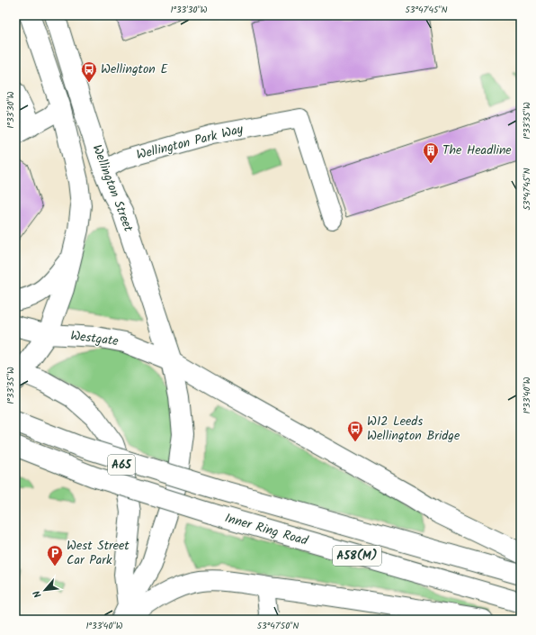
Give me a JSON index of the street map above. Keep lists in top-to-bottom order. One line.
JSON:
{"streets":{"main road":["Wellington Street","Westgate","A65","Inner Ring Road","A58(M)"],"street":["Wellington Park Way"]},"crossings":[["Wellington Park Way","Wellington Street"],["Wellington Street","Westgate"],["Wellington Street","A65"],["Westgate","A65"]],"places":{"bus stop":["Wellington E","W12 Leeds Wellington Bridge"],"building":["The Headline"],"parking":["West Street Car Park"]},"north":"bottom left","coordinates":["1°33'30\"W","53°47'45\"N","1°33'35\"W","1°33'40\"W","53°47'50\"N"]}
